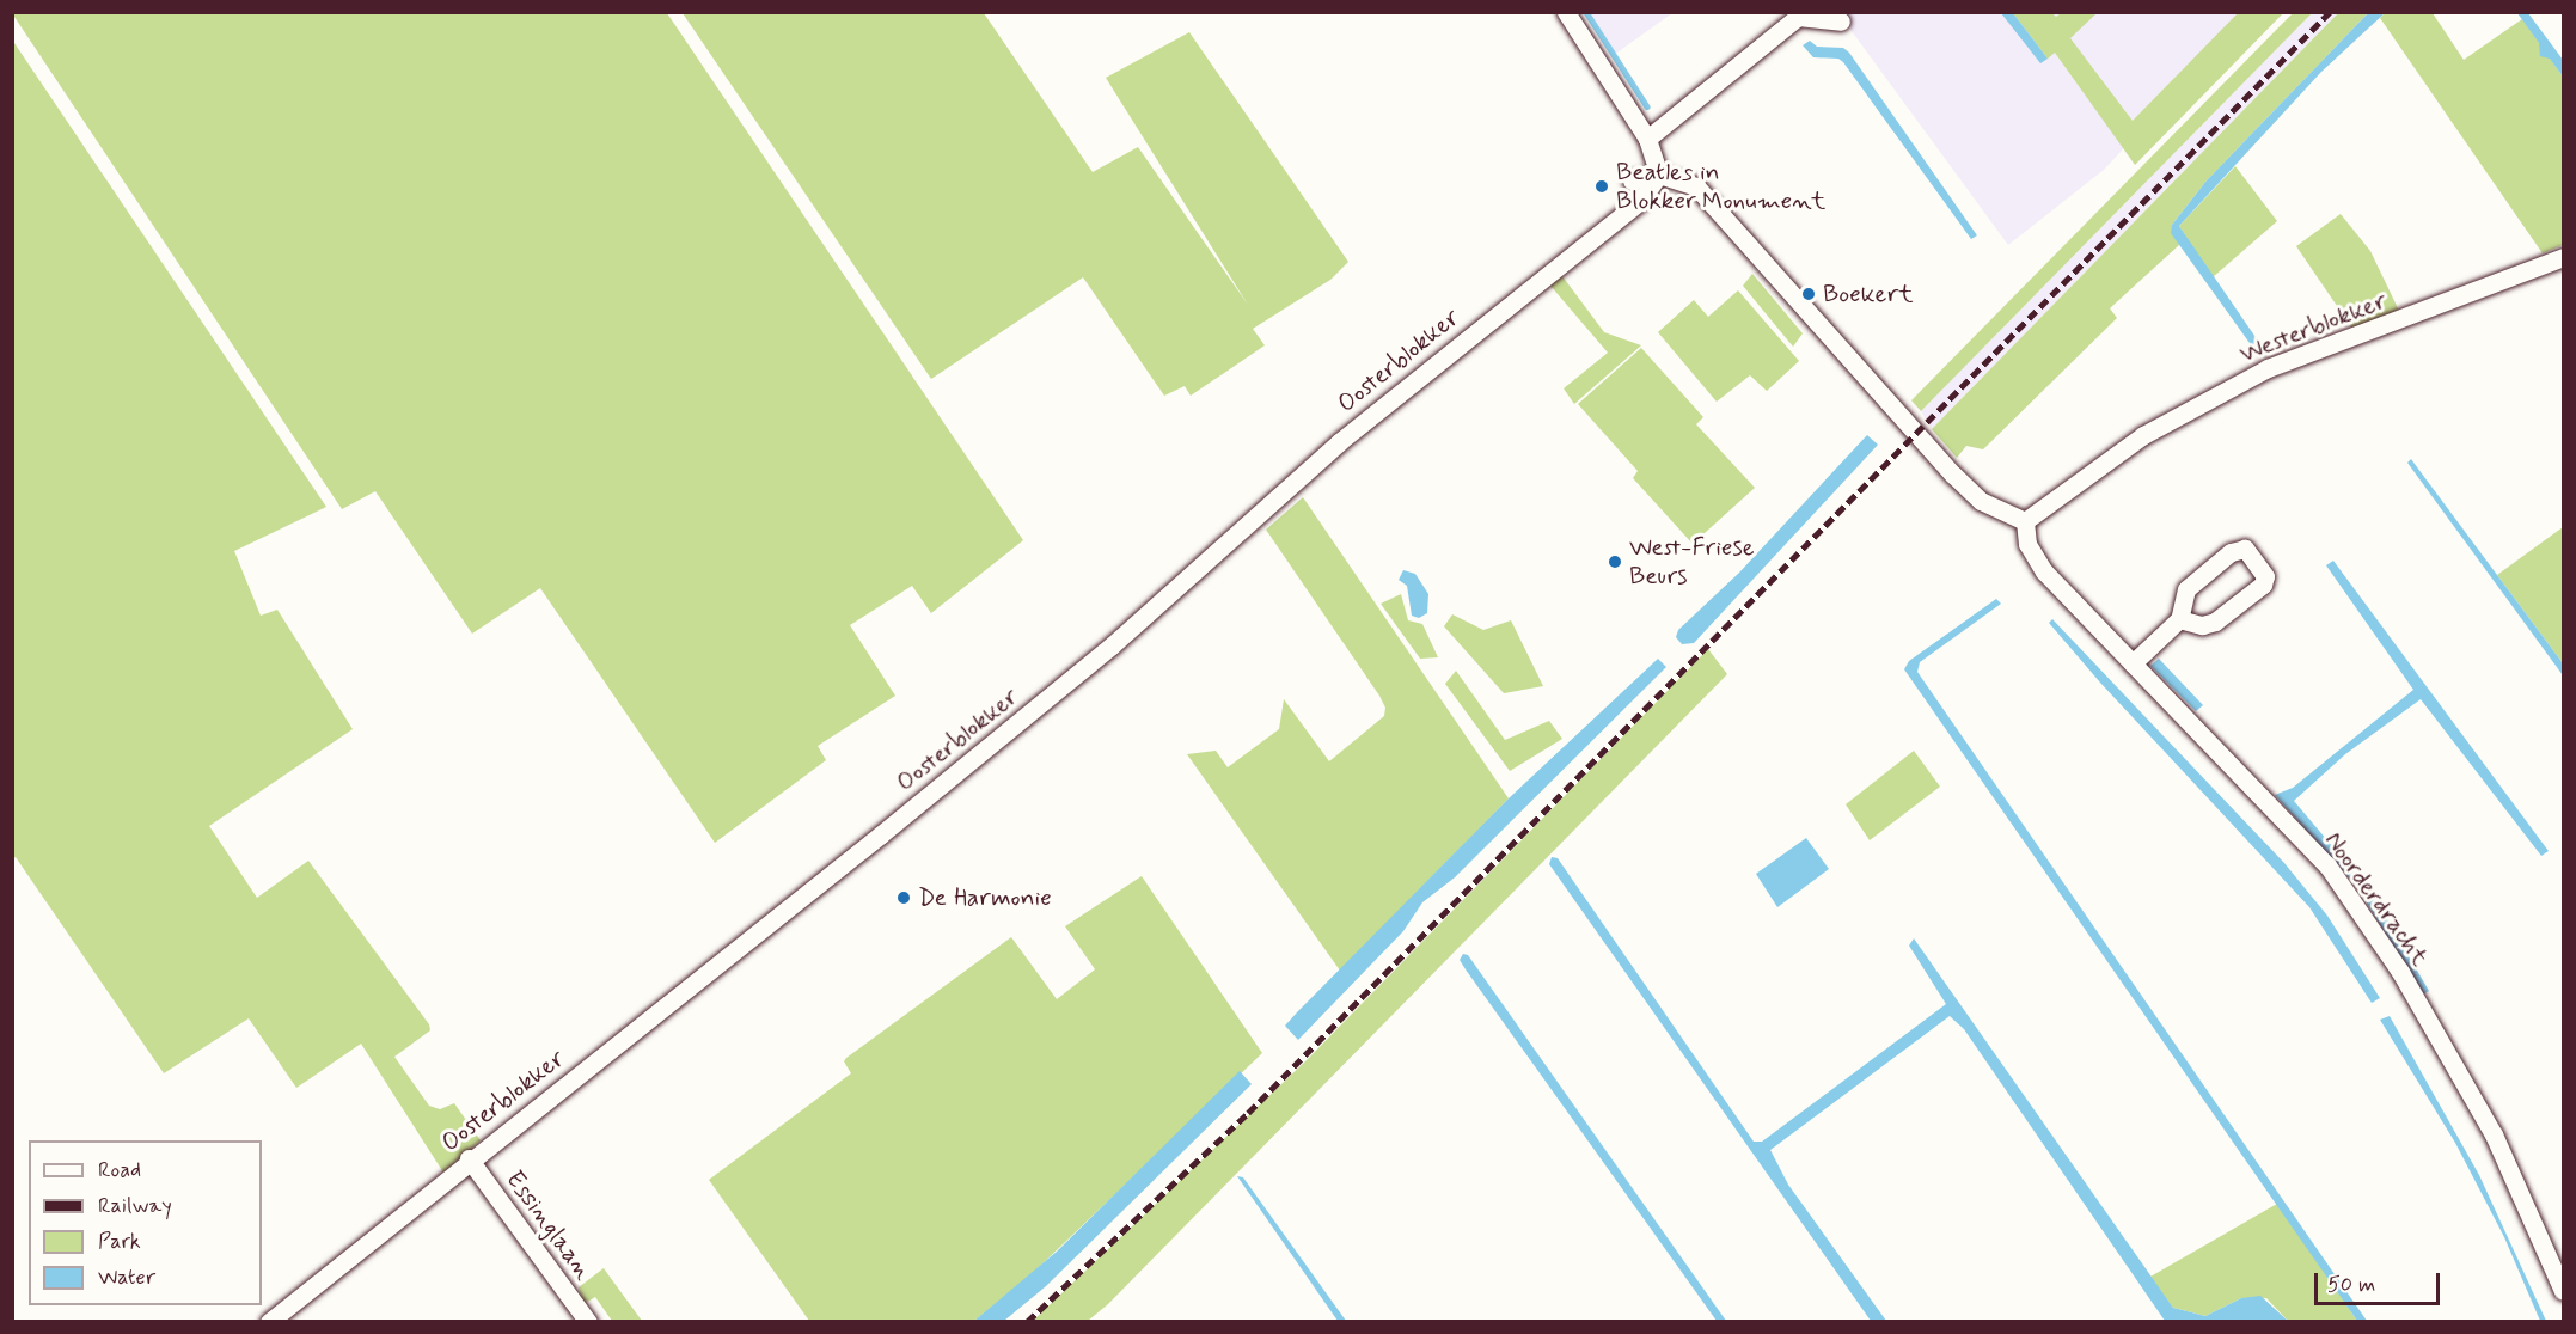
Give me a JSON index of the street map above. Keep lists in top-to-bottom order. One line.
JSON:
{"streets":{"street":["Westerblokker","Oosterblokker","Noorderdracht","Essinglaan"]},"crossings":[["Westerblokker","Noorderdracht"],["Oosterblokker","Essinglaan"]],"places":["Beatles in Blokker Monument","Boekert","West-Friese Beurs","De Harmonie"],"legend":["Road","Railway","Park","Water"],"scale_bar":"50 m"}
